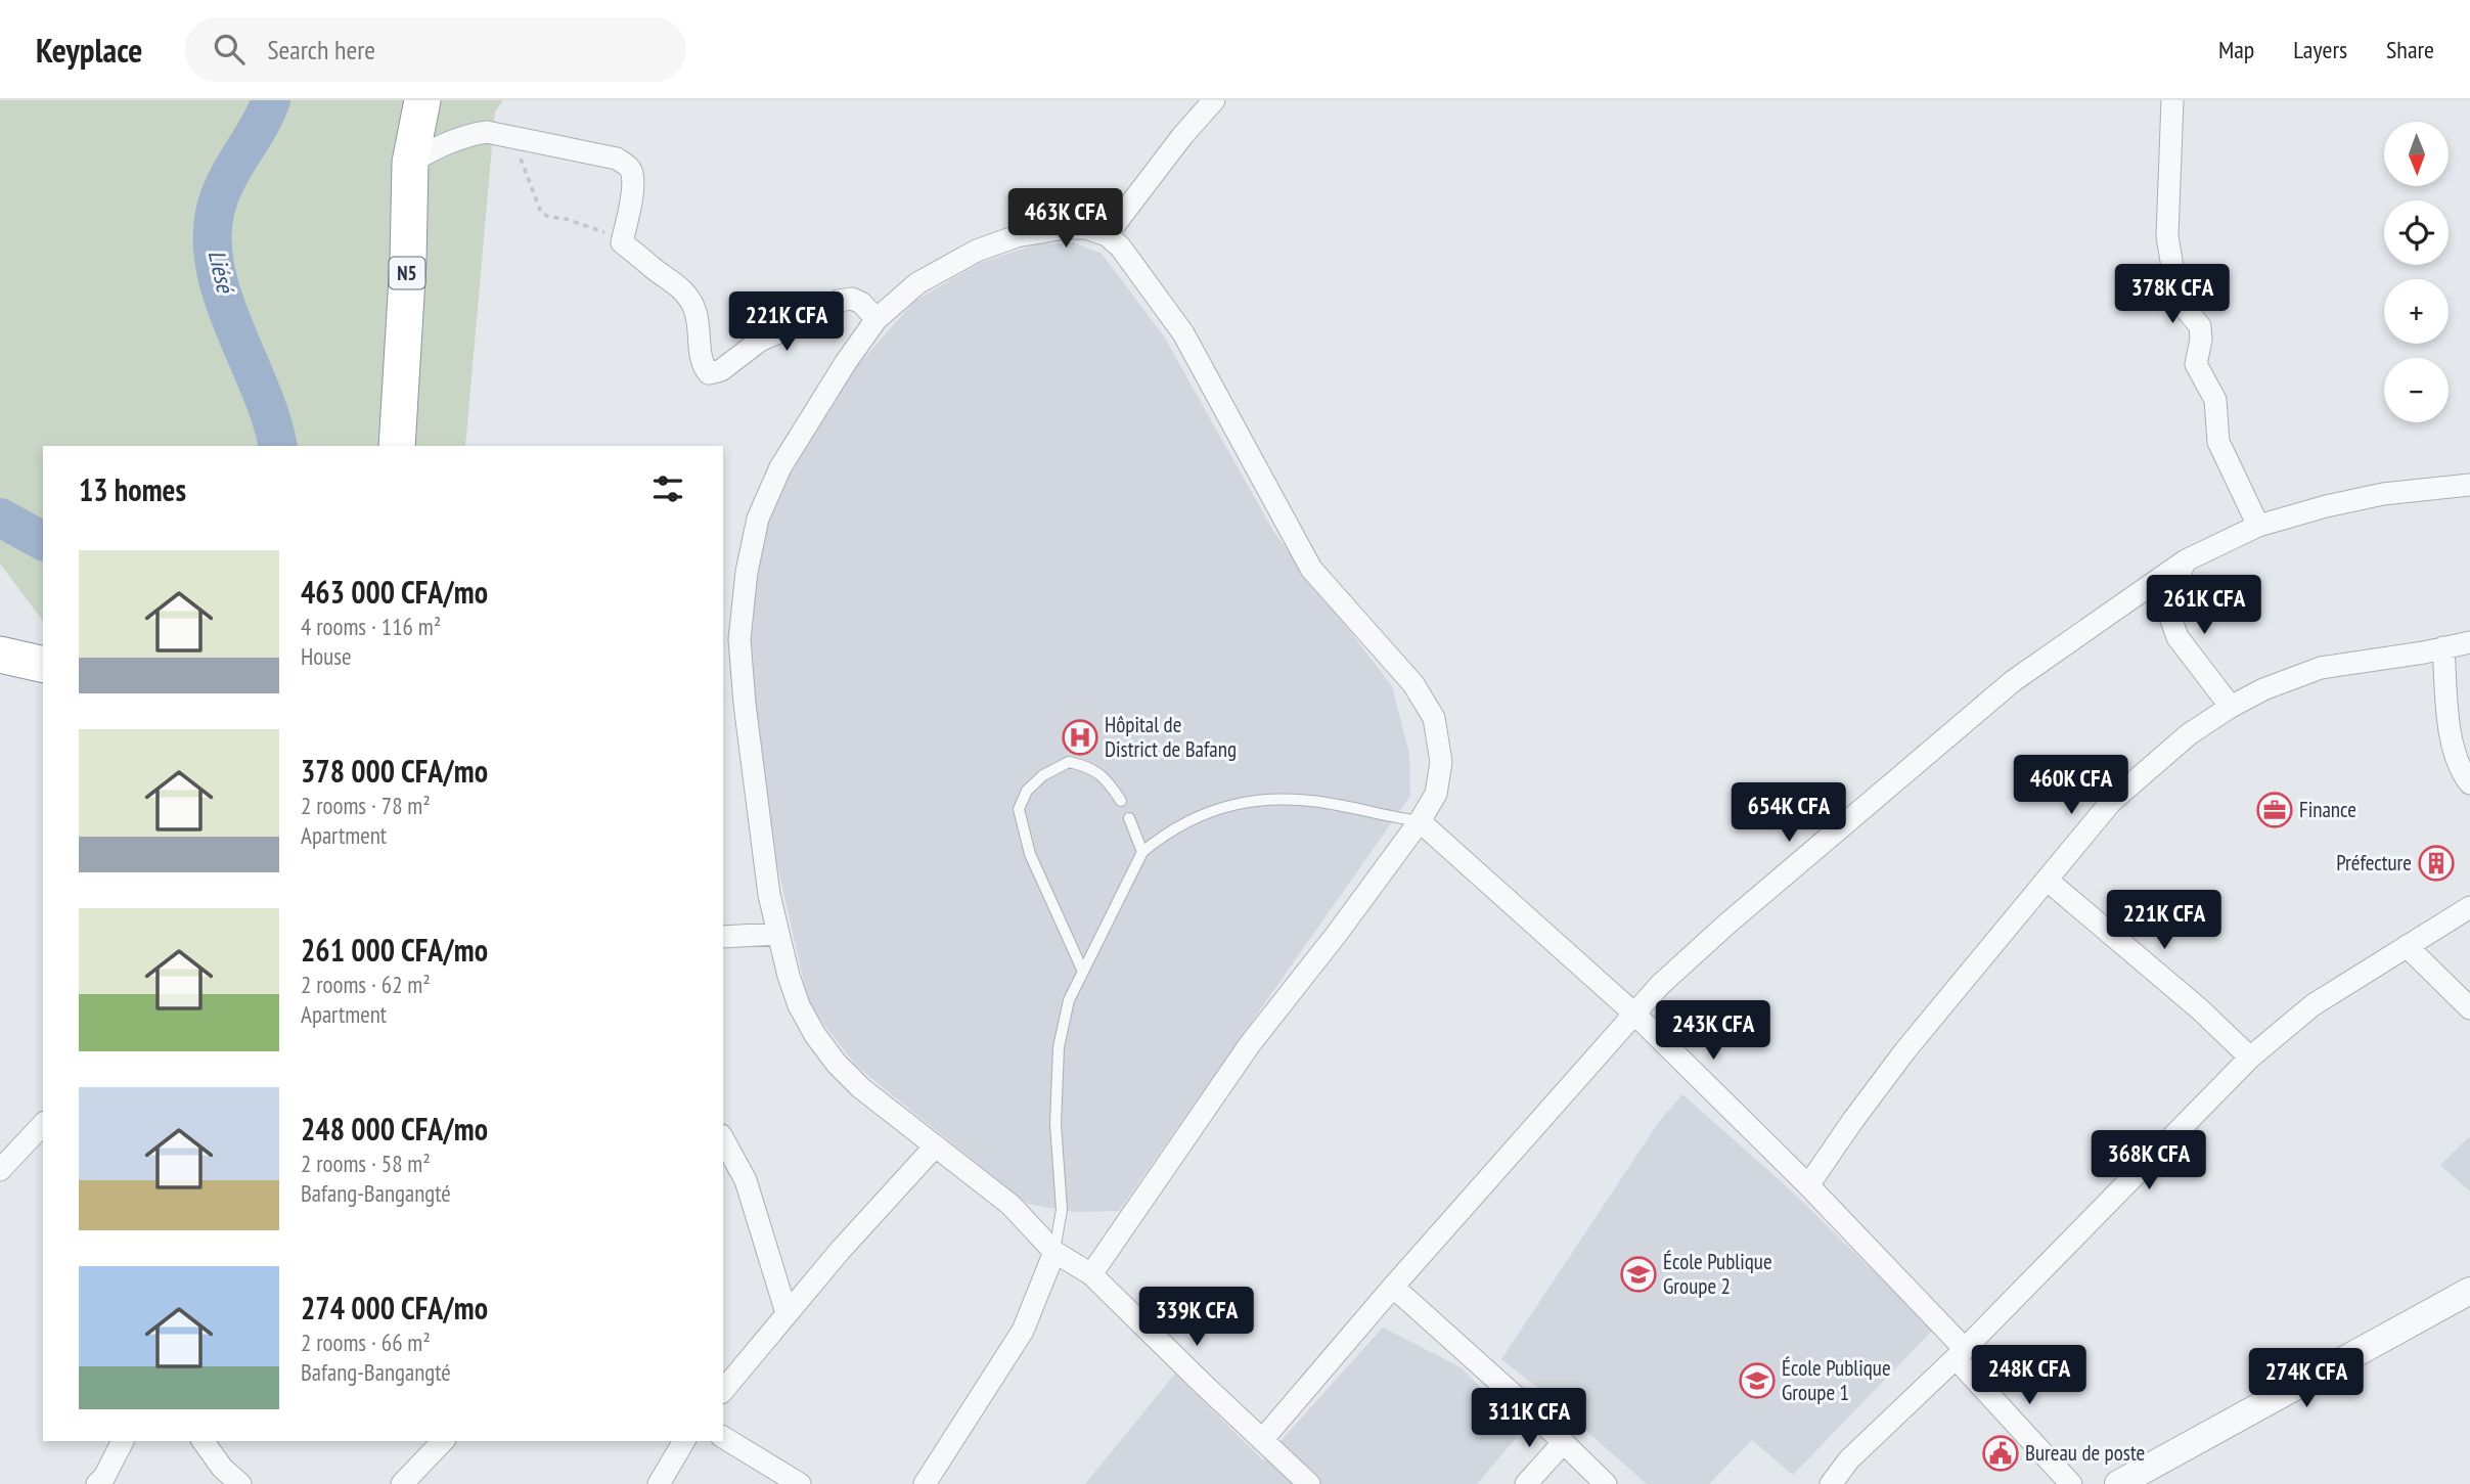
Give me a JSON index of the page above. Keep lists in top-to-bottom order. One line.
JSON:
{"streets":{"highway":["N5"]},"water":["Liésé"],"places":{"hospital":["Hôpital de District de Bafang"],"office":["Finance"],"building":["Préfecture"],"school or university":["École Publique Groupe 2","École Publique Groupe 1"],"public building":["Bureau de poste"]},"north":"bottom","page":{"header":"Keyplace","search":"Search here","nav":["Map","Layers","Share"],"map_buttons":["+","−"],"price":["463K CFA","378K CFA","221K CFA","261K CFA","460K CFA","654K CFA","221K CFA","243K CFA","368K CFA","339K CFA","248K CFA","274K CFA","311K CFA"],"heading":"13 homes","list":[{"name":"463 000 CFA/mo","note":"4 rooms · 116 m² · House"},{"name":"378 000 CFA/mo","note":"2 rooms · 78 m² · Apartment"},{"name":"261 000 CFA/mo","note":"2 rooms · 62 m² · Apartment"},{"name":"248 000 CFA/mo","note":"2 rooms · 58 m² · Bafang-Bangangté"},{"name":"274 000 CFA/mo","note":"2 rooms · 66 m² · Bafang-Bangangté"}]}}
